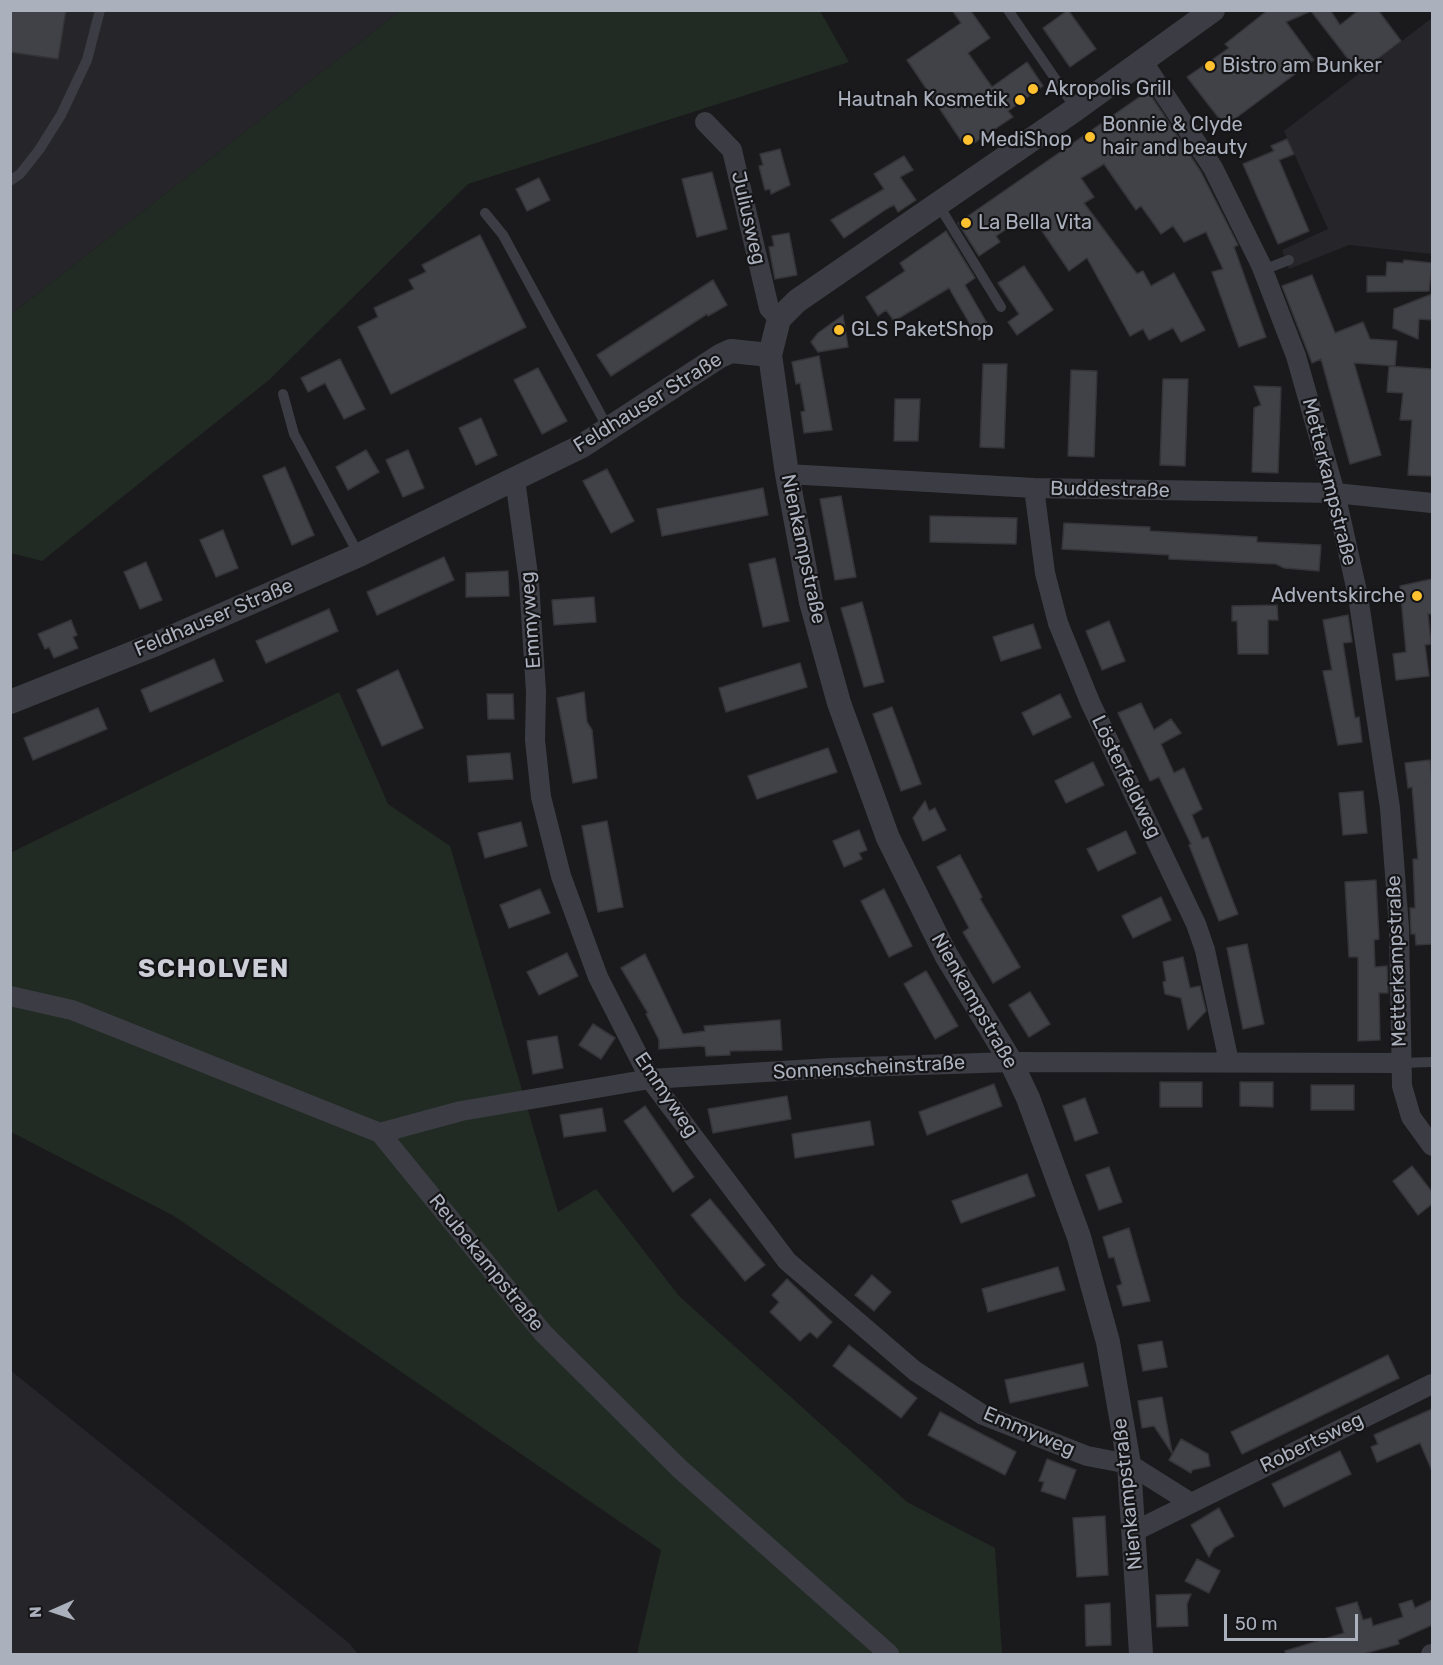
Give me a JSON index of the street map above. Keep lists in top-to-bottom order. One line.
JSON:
{"streets":{"street":["Juliusweg","Feldhauser Straße","Metterkampstraße","Buddestraße","Nienkampstraße","Emmyweg","Lösterfeldweg","Sonnenscheinstraße","Reubekampstraße","Robertsweg"]},"crossings":[["Feldhauser Straße","Nienkampstraße"],["Feldhauser Straße","Emmyweg"],["Metterkampstraße","Buddestraße"],["Metterkampstraße","Sonnenscheinstraße"],["Buddestraße","Nienkampstraße"],["Buddestraße","Lösterfeldweg"],["Nienkampstraße","Emmyweg"],["Nienkampstraße","Sonnenscheinstraße"],["Nienkampstraße","Robertsweg"],["Emmyweg","Sonnenscheinstraße"],["Lösterfeldweg","Sonnenscheinstraße"],["Sonnenscheinstraße","Reubekampstraße"]],"districts":["SCHOLVEN"],"places":["Bistro am Bunker","Akropolis Grill","Hautnah Kosmetik","Bonnie & Clyde hair and beauty","MediShop","La Bella Vita","GLS PaketShop","Adventskirche"],"scale_bar":"50 m","north":"left"}
